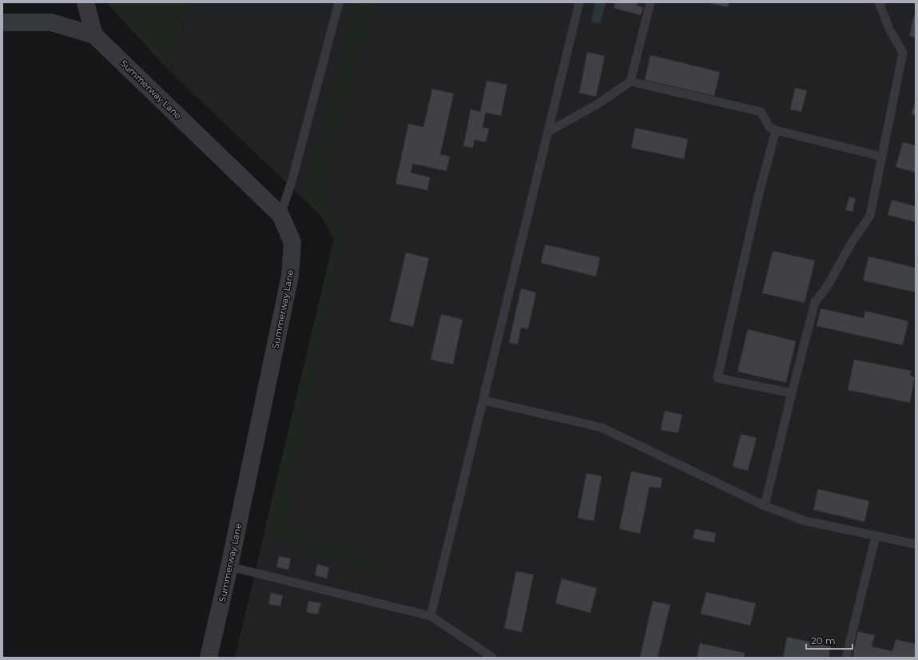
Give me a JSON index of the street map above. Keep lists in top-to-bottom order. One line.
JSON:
{"streets":{"street":["Summerway Lane"]},"scale_bar":"20 m"}
